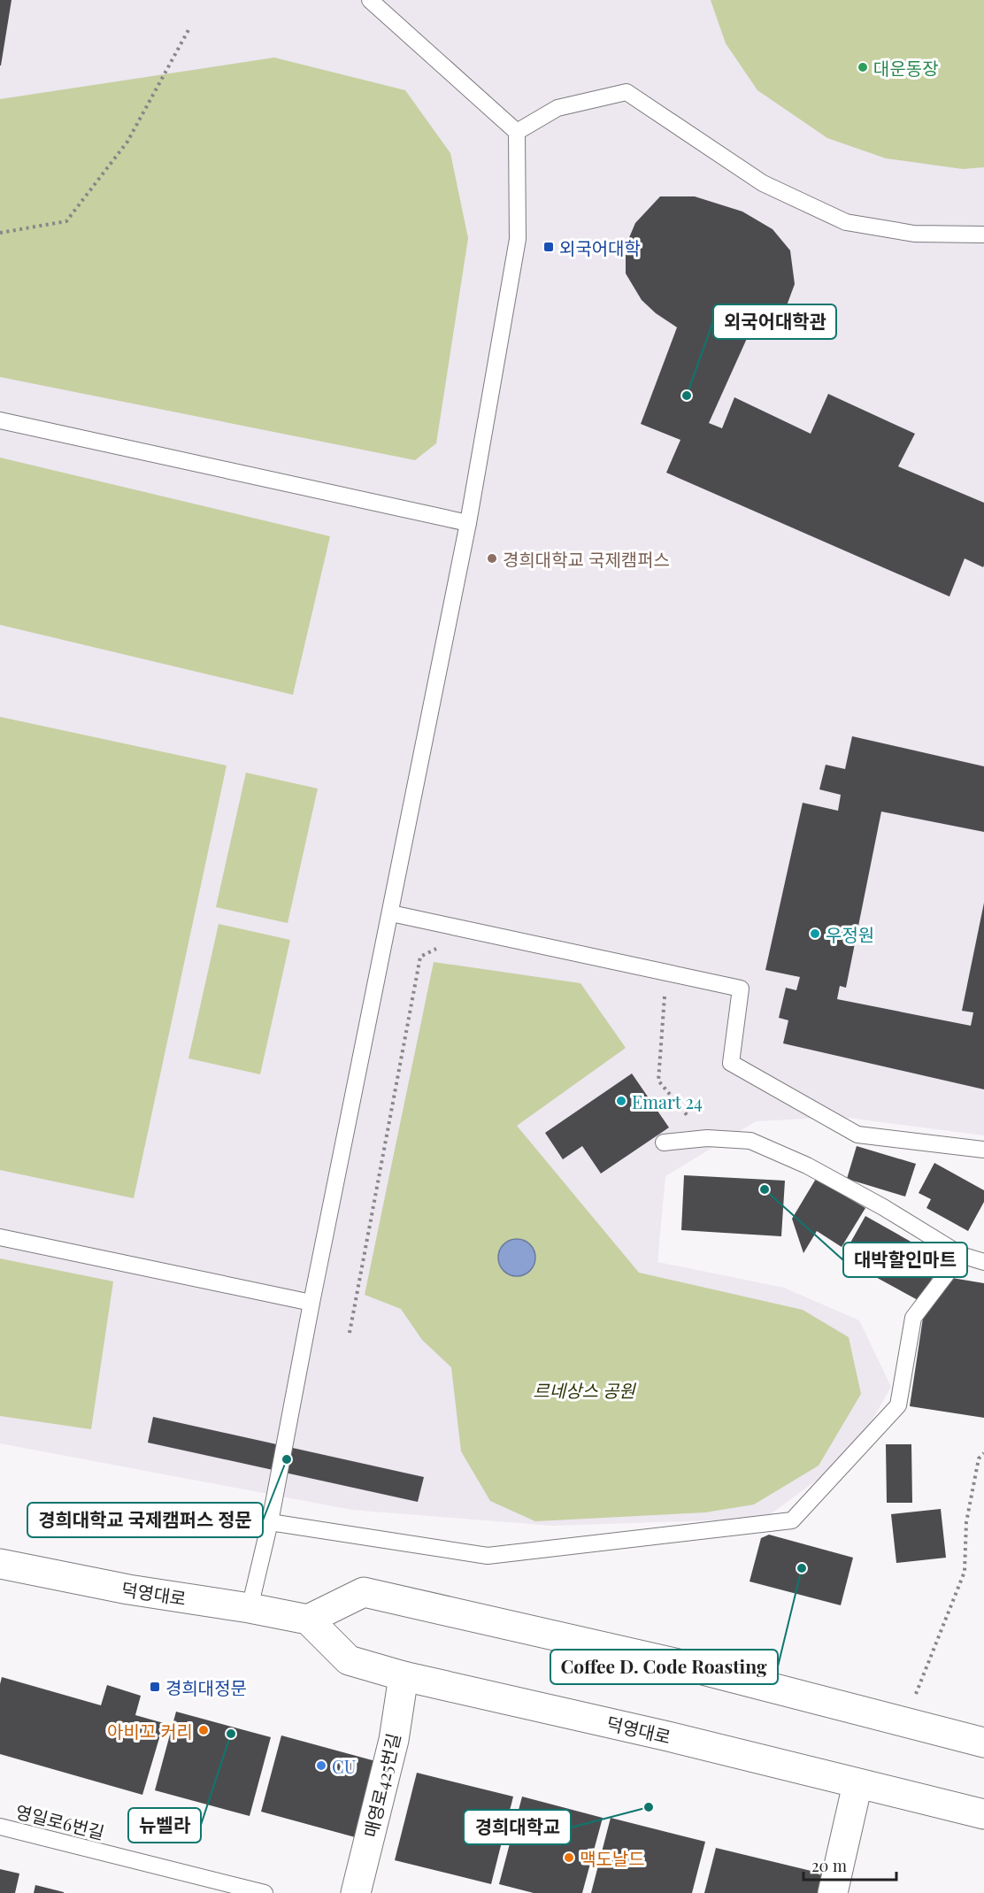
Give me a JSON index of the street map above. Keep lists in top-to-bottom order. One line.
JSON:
{"streets":{"main road":["덕영대로","매영로425번길"],"lane":["영일로6번길"]},"crossings":[["덕영대로","매영로425번길"]],"parks":["르네상스 공원"],"places":{"other":["대운동장","외국어대학관","경희대학교 국제캠퍼스","우정원","Emart 24","대박할인마트","경희대학교 국제캠퍼스 정문","Coffee D. Code Roasting","아비꼬 커리","뉴벨라","CU","경희대학교","맥도날드"],"transit":["외국어대학","경희대정문"]},"scale_bar":"20 m"}
